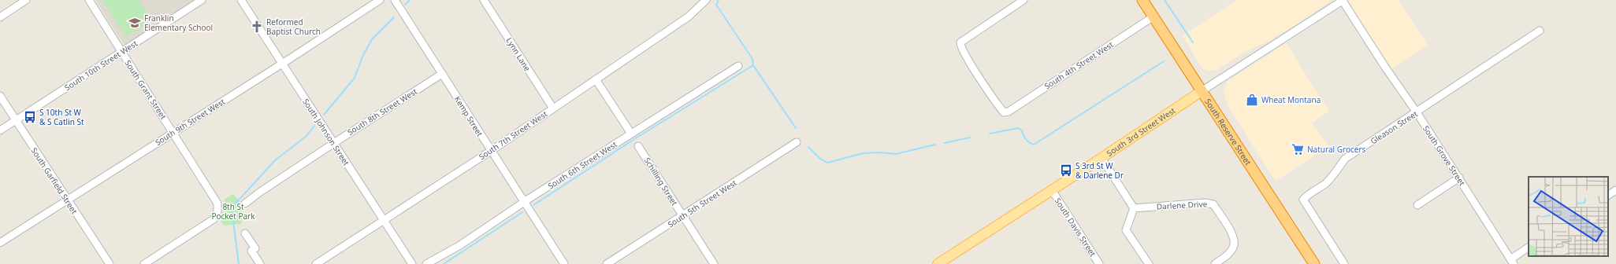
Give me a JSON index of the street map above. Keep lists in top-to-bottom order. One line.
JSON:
{"streets":{"highway":["South Reserve Street"],"main road":["South 3rd Street West"],"street":["Lynn Lane","South 10th Street West","South 4th Street West","South Grant Street","South 8th Street West","Kemp Street","South 9th Street West","Gleason Street","South Johnson Street","South 7th Street West","South Grove Street","South 6th Street West","South Garfield Street","Schilling Street","South 5th Street West","Darlene Drive","South Davis Street"]},"crossings":[["Lynn Lane","South 7th Street West"],["South 10th Street West","South Grant Street"],["South 10th Street West","South Garfield Street"],["South 4th Street West","South Reserve Street"],["South Grant Street","South 9th Street West"],["South 8th Street West","Kemp Street"],["South 8th Street West","South Johnson Street"],["Kemp Street","South 7th Street West"],["Kemp Street","South 6th Street West"],["South 9th Street West","South Johnson Street"],["South 9th Street West","South Garfield Street"],["Gleason Street","South Grove Street"],["South Johnson Street","South 7th Street West"],["South 3rd Street West","South Reserve Street"],["South 3rd Street West","South Grove Street"],["South 3rd Street West","South Davis Street"],["Schilling Street","South 5th Street West"]],"parks":["8th St Pocket Park"],"places":{"school or university":["Franklin Elementary School"],"church":["Reformed Baptist Church"],"shop":["Wheat Montana"],"bus stop":["S 10th St W & S Catlin St","S 3rd St W & Darlene Dr"],"supermarket":["Natural Grocers"]}}
